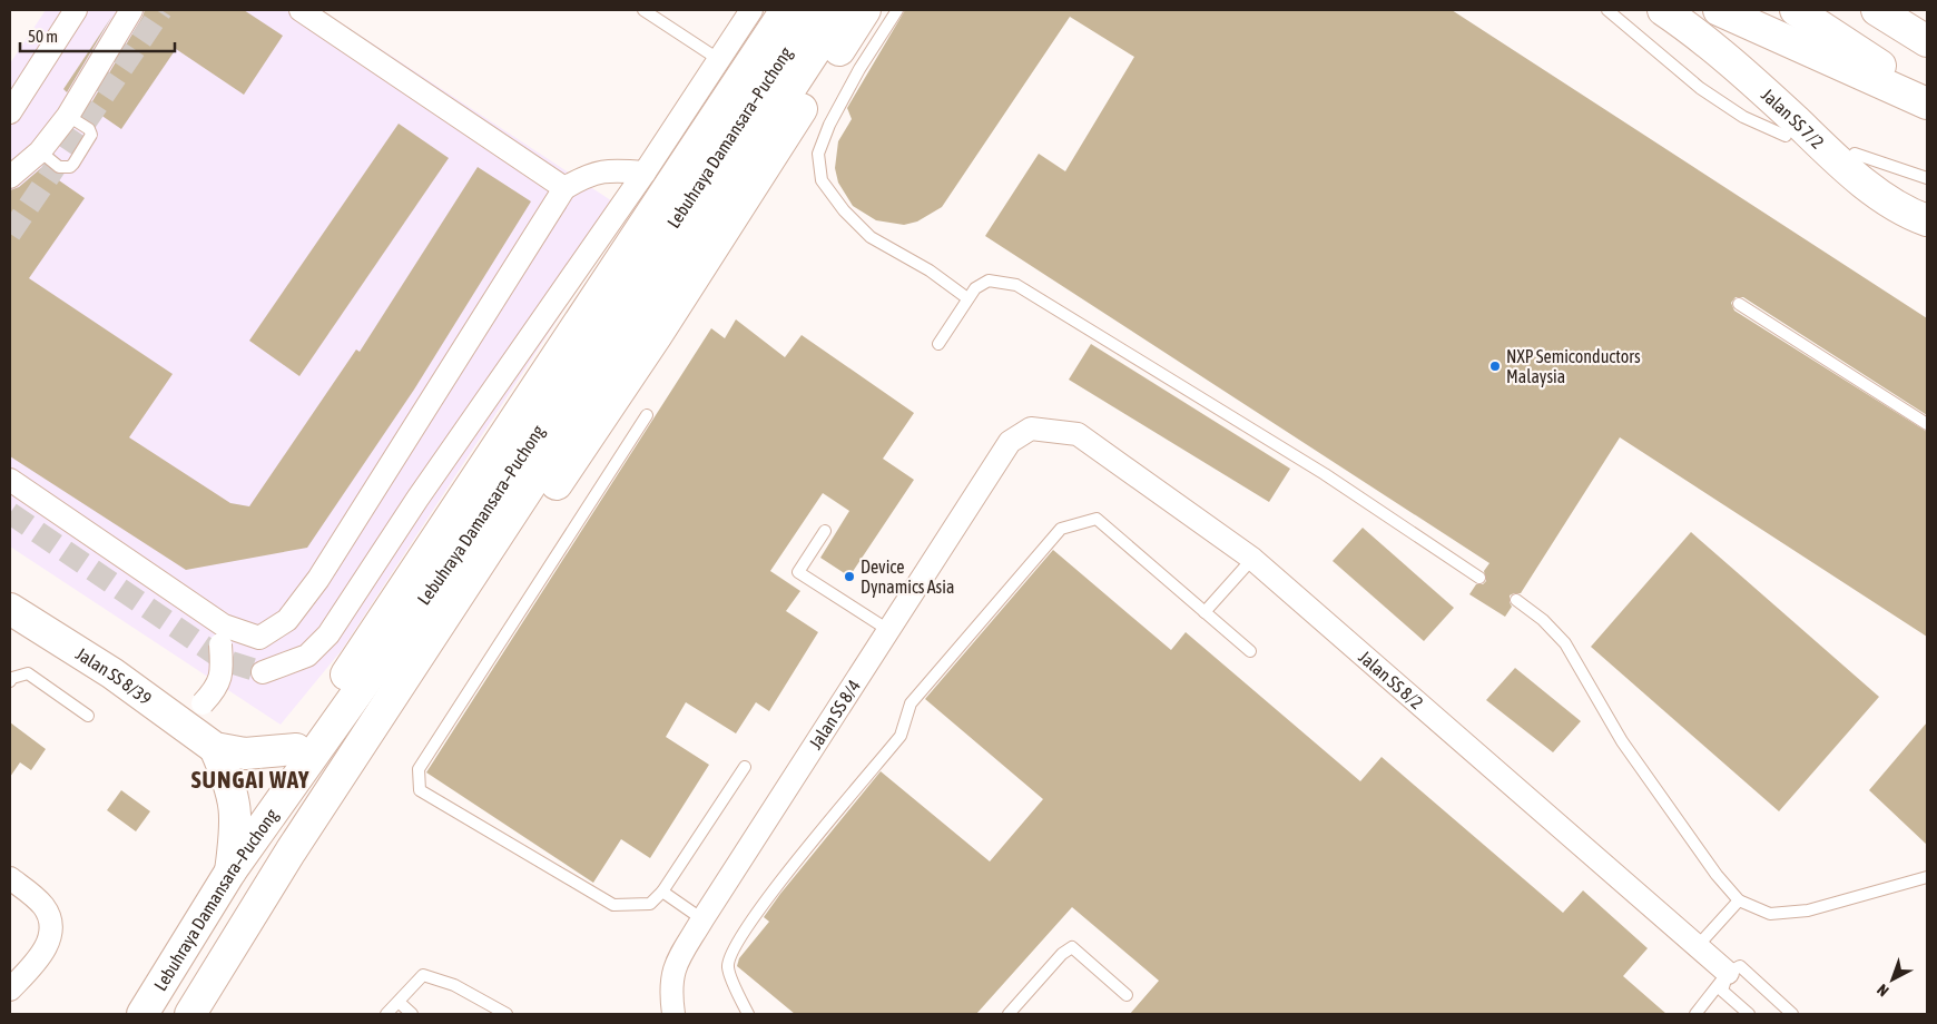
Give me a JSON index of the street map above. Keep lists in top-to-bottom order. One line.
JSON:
{"streets":{"main road":["Jalan SS 7/2","Lebuhraya Damansara–Puchong","Jalan SS 8/39"],"street":["Jalan SS 8/2","Jalan SS 8/4"]},"crossings":[["Lebuhraya Damansara–Puchong","Jalan SS 8/39"],["Jalan SS 8/2","Jalan SS 8/4"]],"districts":["SUNGAI WAY"],"places":["NXP Semiconductors Malaysia","Device Dynamics Asia"],"scale_bar":"50 m","north":"bottom left"}
